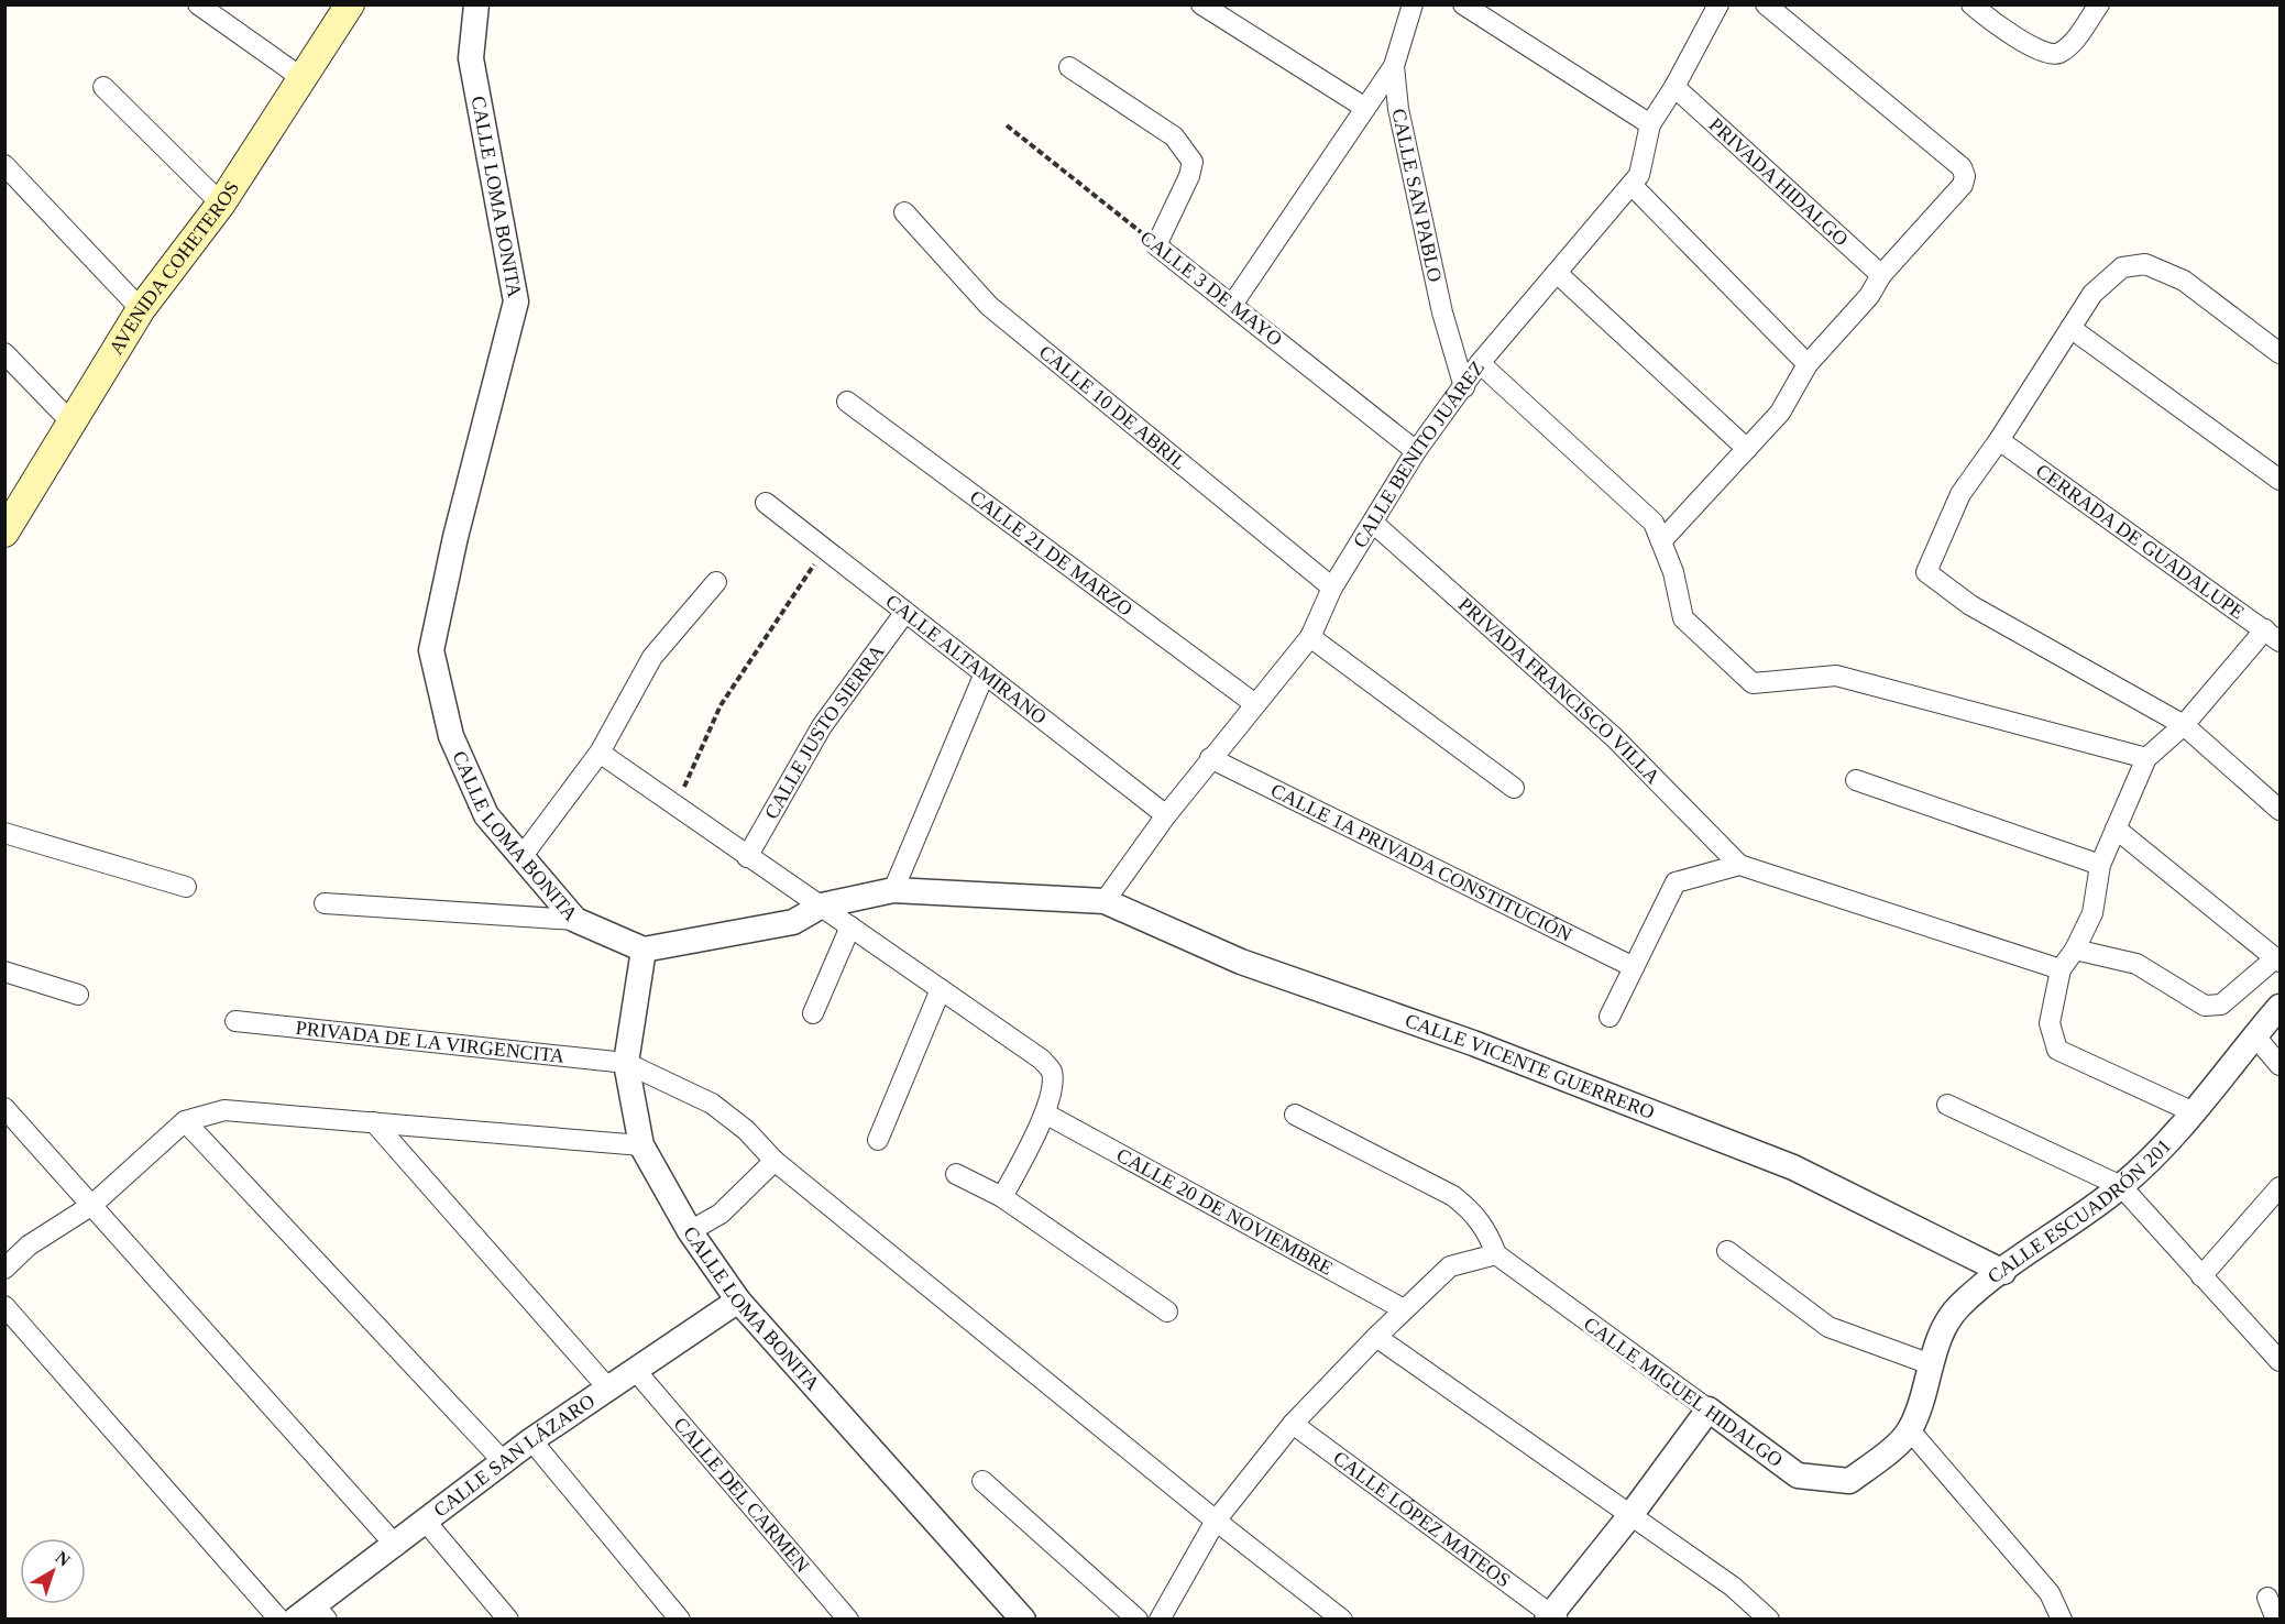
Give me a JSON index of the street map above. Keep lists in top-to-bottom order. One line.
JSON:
{"streets":{"main road":["AVENIDA COHETEROS"],"street":["PRIVADA HIDALGO","CALLE SAN PABLO","CALLE LOMA BONITA","CALLE 3 DE MAYO","CALLE 10 DE ABRIL","CALLE BENITO JUÁREZ","CERRADA DE GUADALUPE","CALLE 21 DE MARZO","CALLE ALTAMIRANO","PRIVADA FRANCISCO VILLA","CALLE JUSTO SIERRA","CALLE 1A PRIVADA CONSTITUCIÓN","PRIVADA DE LA VIRGENCITA","CALLE VICENTE GUERRERO","CALLE ESCUADRÓN 201","CALLE 20 DE NOVIEMBRE","CALLE MIGUEL HIDALGO","CALLE SAN LÁZARO","CALLE DEL CARMEN","CALLE LÓPEZ MATEOS"]},"crossings":[["PRIVADA HIDALGO","CALLE BENITO JUÁREZ"],["CALLE SAN PABLO","CALLE BENITO JUÁREZ"],["CALLE LOMA BONITA","PRIVADA DE LA VIRGENCITA"],["CALLE LOMA BONITA","CALLE VICENTE GUERRERO"],["CALLE LOMA BONITA","CALLE SAN LÁZARO"],["CALLE 3 DE MAYO","CALLE BENITO JUÁREZ"],["CALLE 10 DE ABRIL","CALLE BENITO JUÁREZ"],["CALLE BENITO JUÁREZ","CALLE 21 DE MARZO"],["CALLE BENITO JUÁREZ","CALLE ALTAMIRANO"],["CALLE BENITO JUÁREZ","PRIVADA FRANCISCO VILLA"],["CALLE BENITO JUÁREZ","CALLE 1A PRIVADA CONSTITUCIÓN"],["CALLE BENITO JUÁREZ","CALLE VICENTE GUERRERO"],["CALLE ALTAMIRANO","CALLE JUSTO SIERRA"],["CALLE VICENTE GUERRERO","CALLE ESCUADRÓN 201"],["CALLE ESCUADRÓN 201","CALLE MIGUEL HIDALGO"],["CALLE SAN LÁZARO","CALLE DEL CARMEN"]],"north":"top right"}
